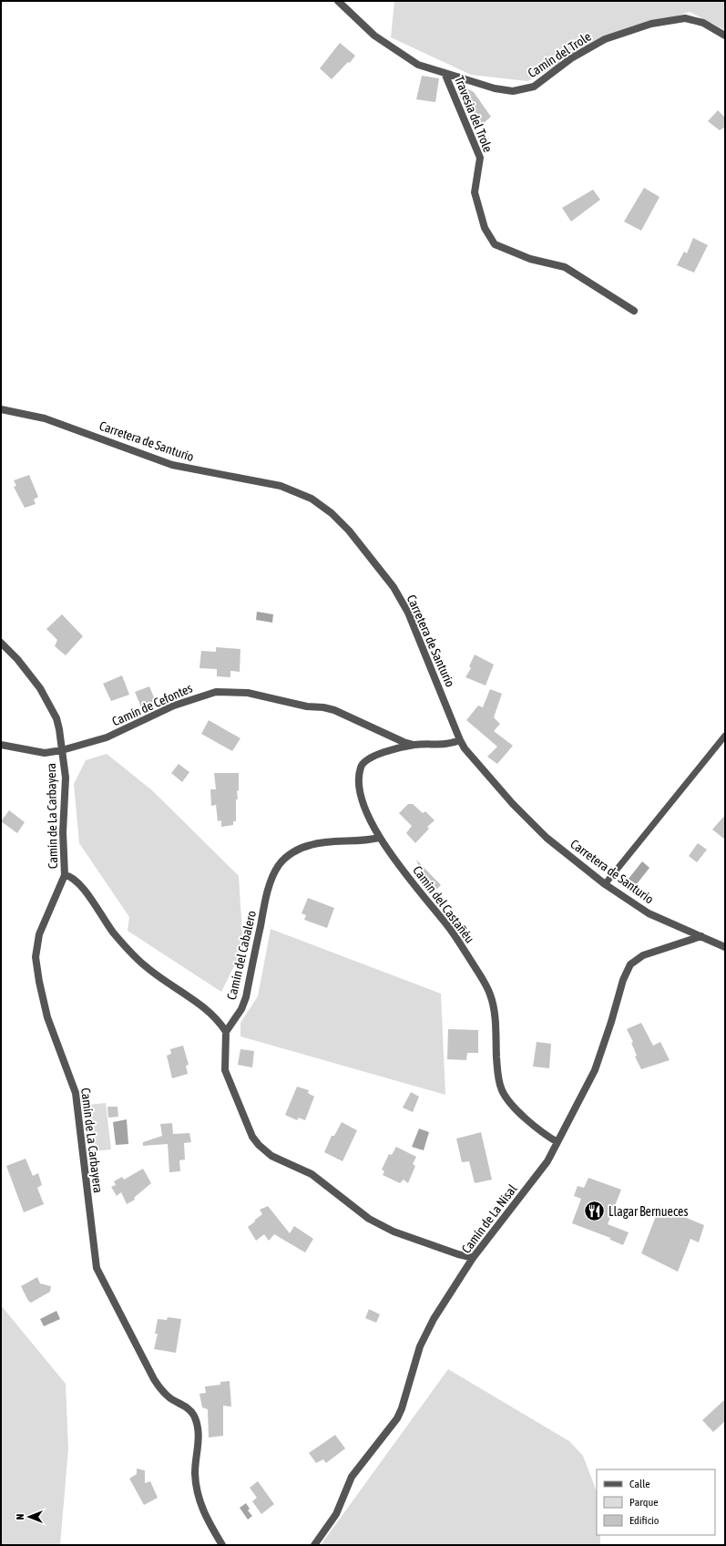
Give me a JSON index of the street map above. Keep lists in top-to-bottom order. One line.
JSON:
{"streets":{"street":["Camín del Trole","Travesia del Trole","Carretera de Santurio","Camín de Cefontes","Camín de La Carbayera","Camín del Castañéu","Camín del Cabalero","Camín de La Nisal"]},"crossings":[["Camín del Trole","Travesia del Trole"],["Carretera de Santurio","Camín del Castañéu"],["Carretera de Santurio","Camín de La Nisal"],["Camín de Cefontes","Camín de La Carbayera"],["Camín de Cefontes","Camín del Castañéu"],["Camín del Castañéu","Camín del Cabalero"],["Camín del Castañéu","Camín de La Nisal"]],"places":{"restaurant":["Llagar Bernueces"]},"legend":["Calle","Parque","Edificio"],"north":"left"}
